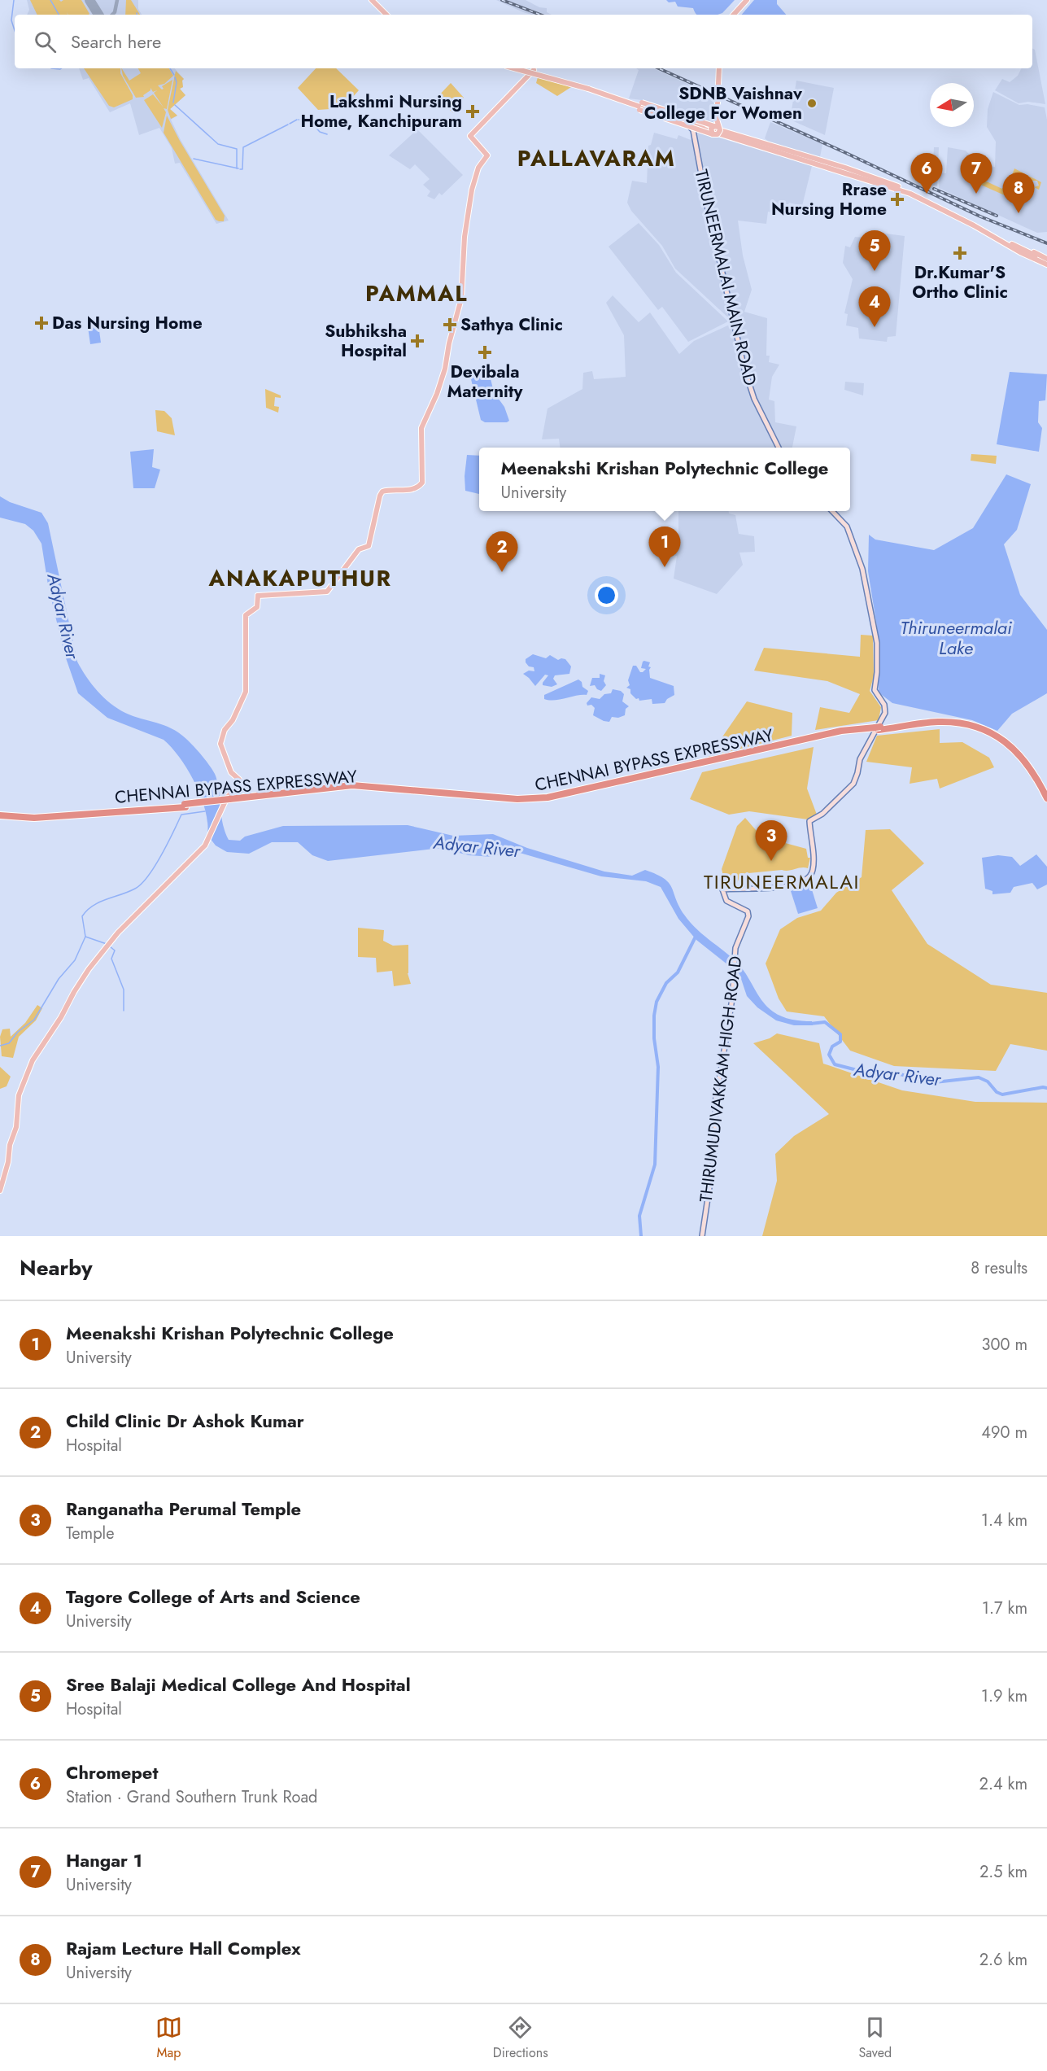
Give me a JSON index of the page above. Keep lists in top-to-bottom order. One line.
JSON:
{"streets":{"highway":["CHENNAI BYPASS EXPRESSWAY"],"main road":["TIRUNEERMALAI MAIN ROAD","THIRUMUDIVAKKAM HIGH ROAD"]},"crossings":[["CHENNAI BYPASS EXPRESSWAY","THIRUMUDIVAKKAM HIGH ROAD"]],"districts":["PALLAVARAM","PAMMAL","ANAKAPUTHUR","TIRUNEERMALAI"],"water":["Adyar River","Thiruneermalai Lake"],"places":{"other":["SDNB Vaishnav College For Women"],"health":["Lakshmi Nursing Home, Kanchipuram","Rrase Nursing Home","Dr.Kumar'S Ortho Clinic","Das Nursing Home","Sathya Clinic","Subhiksha Hospital","Devibala Maternity"]},"north":"left","page":{"search":"Search here","pins":["6","7","8","5","4","1","2","3"],"popup":["Meenakshi Krishan Polytechnic College","University"],"heading":["Nearby","8 results"],"list":[{"mark":"1","name":"Meenakshi Krishan Polytechnic College","note":"University","value":"300 m"},{"mark":"2","name":"Child Clinic Dr Ashok Kumar","note":"Hospital","value":"490 m"},{"mark":"3","name":"Ranganatha Perumal Temple","note":"Temple","value":"1.4 km"},{"mark":"4","name":"Tagore College of Arts and Science","note":"University","value":"1.7 km"},{"mark":"5","name":"Sree Balaji Medical College And Hospital","note":"Hospital","value":"1.9 km"},{"mark":"6","name":"Chromepet","note":"Station · Grand Southern Trunk Road","value":"2.4 km"},{"mark":"7","name":"Hangar 1","note":"University","value":"2.5 km"},{"mark":"8","name":"Rajam Lecture Hall Complex","note":"University","value":"2.6 km"}],"nav":["Map","Directions","Saved"]}}
